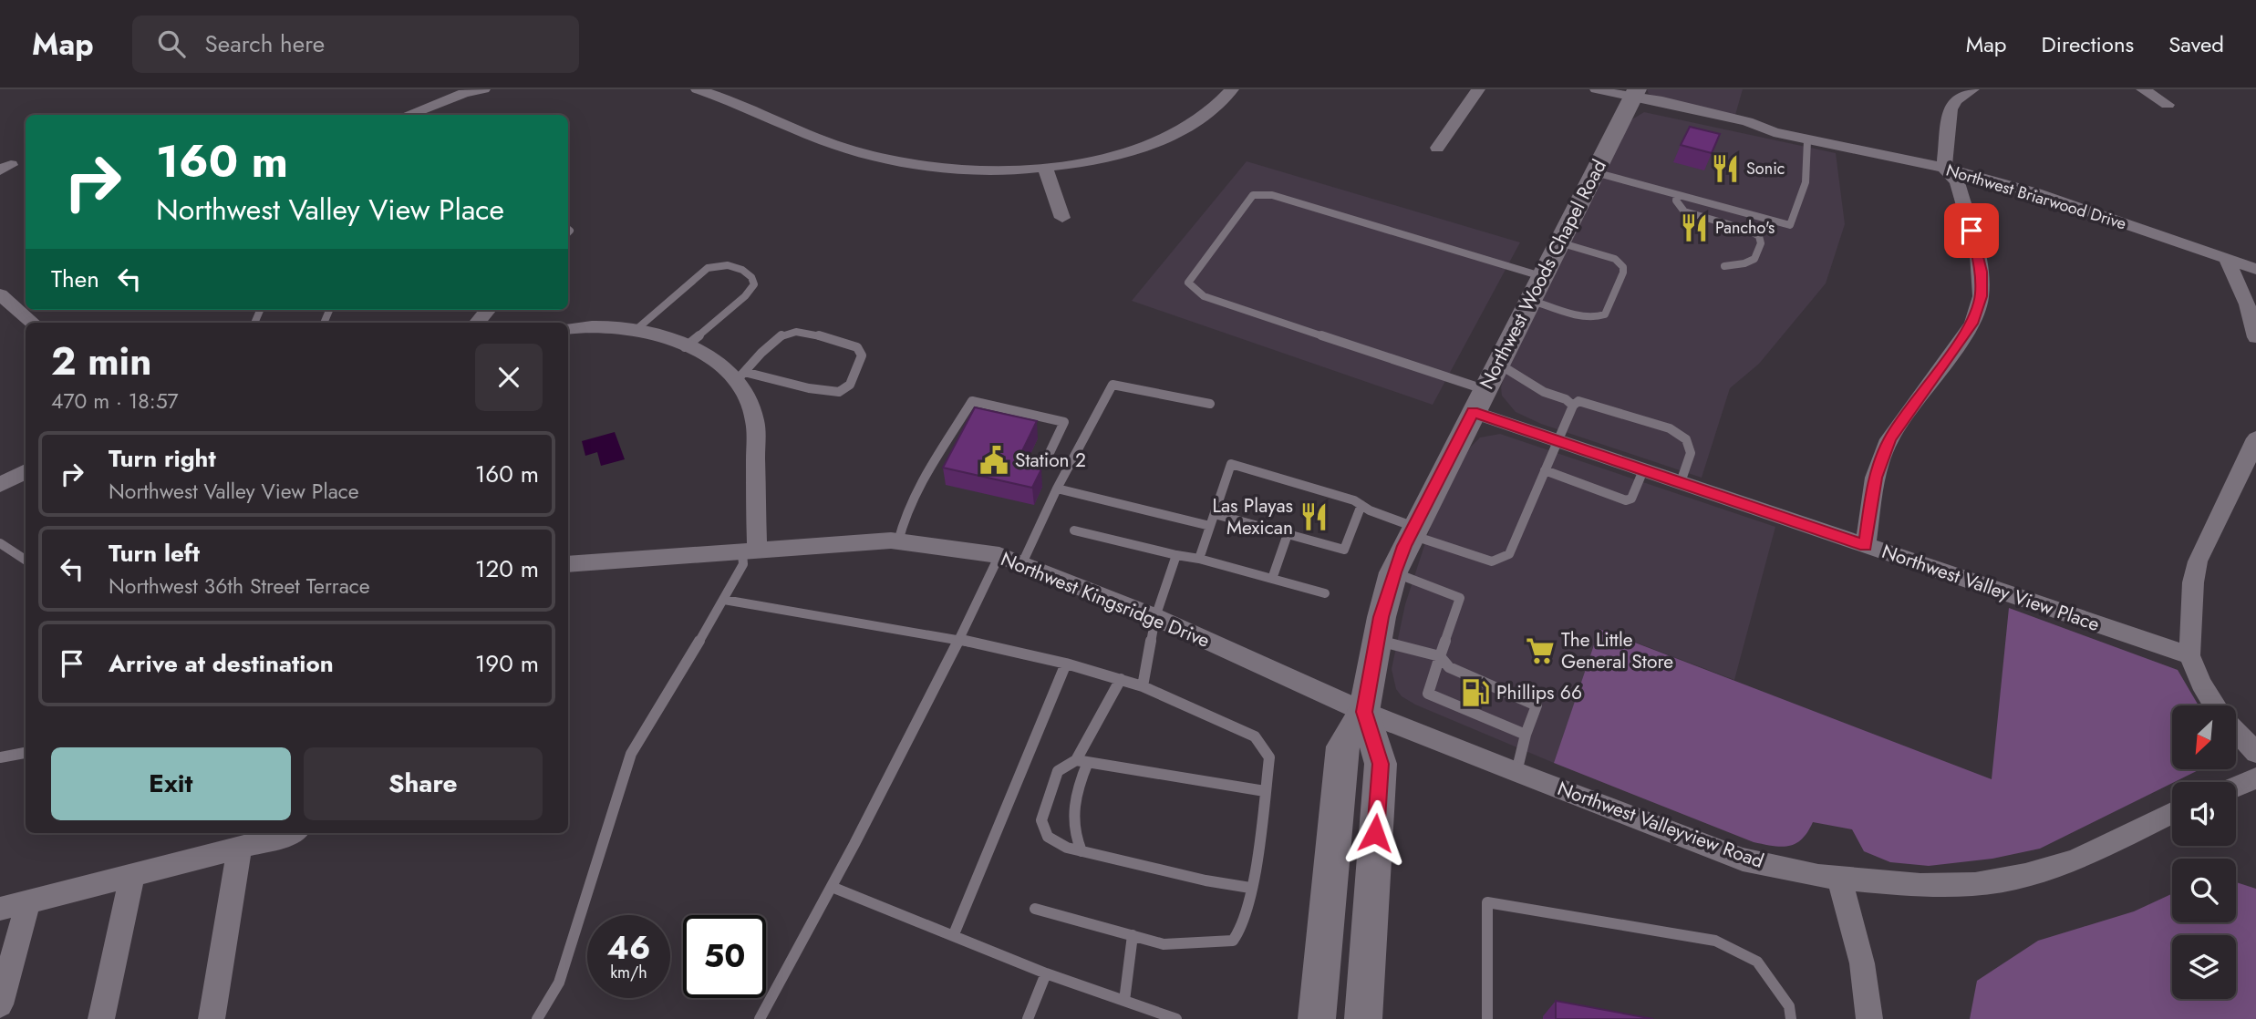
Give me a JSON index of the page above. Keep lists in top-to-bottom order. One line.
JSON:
{"streets":{"main road":["Northwest Woods Chapel Road"],"street":["Northwest Briarwood Drive","Northwest Valley View Place","Northwest Kingsridge Drive","Northwest Valleyview Road"]},"crossings":[["Northwest Briarwood Drive","Northwest Woods Chapel Road"],["Northwest Woods Chapel Road","Northwest Valley View Place"],["Northwest Woods Chapel Road","Northwest Kingsridge Drive"],["Northwest Woods Chapel Road","Northwest Valleyview Road"],["Northwest Kingsridge Drive","Northwest Valleyview Road"]],"places":{"restaurant":["Sonic","Pancho's","Las Playas Mexican"],"public building":["Station 2"],"supermarket":["The Little General Store"],"fuel station":["Phillips 66"]},"north":"bottom left","page":{"header":"Map","search":"Search here","nav":["Map","Directions","Saved"],"turn":["160 m","Northwest Valley View Place"],"then":"Then","heading":["2 min","470 m · 18:57"],"list":[{"name":"Turn right","note":"Northwest Valley View Place","value":"160 m"},{"name":"Turn left","note":"Northwest 36th Street Terrace","value":"120 m"},{"name":"Arrive at destination","value":"190 m"}],"buttons":["Exit","Share"],"speed":"46 km/h","limit":"50"}}
